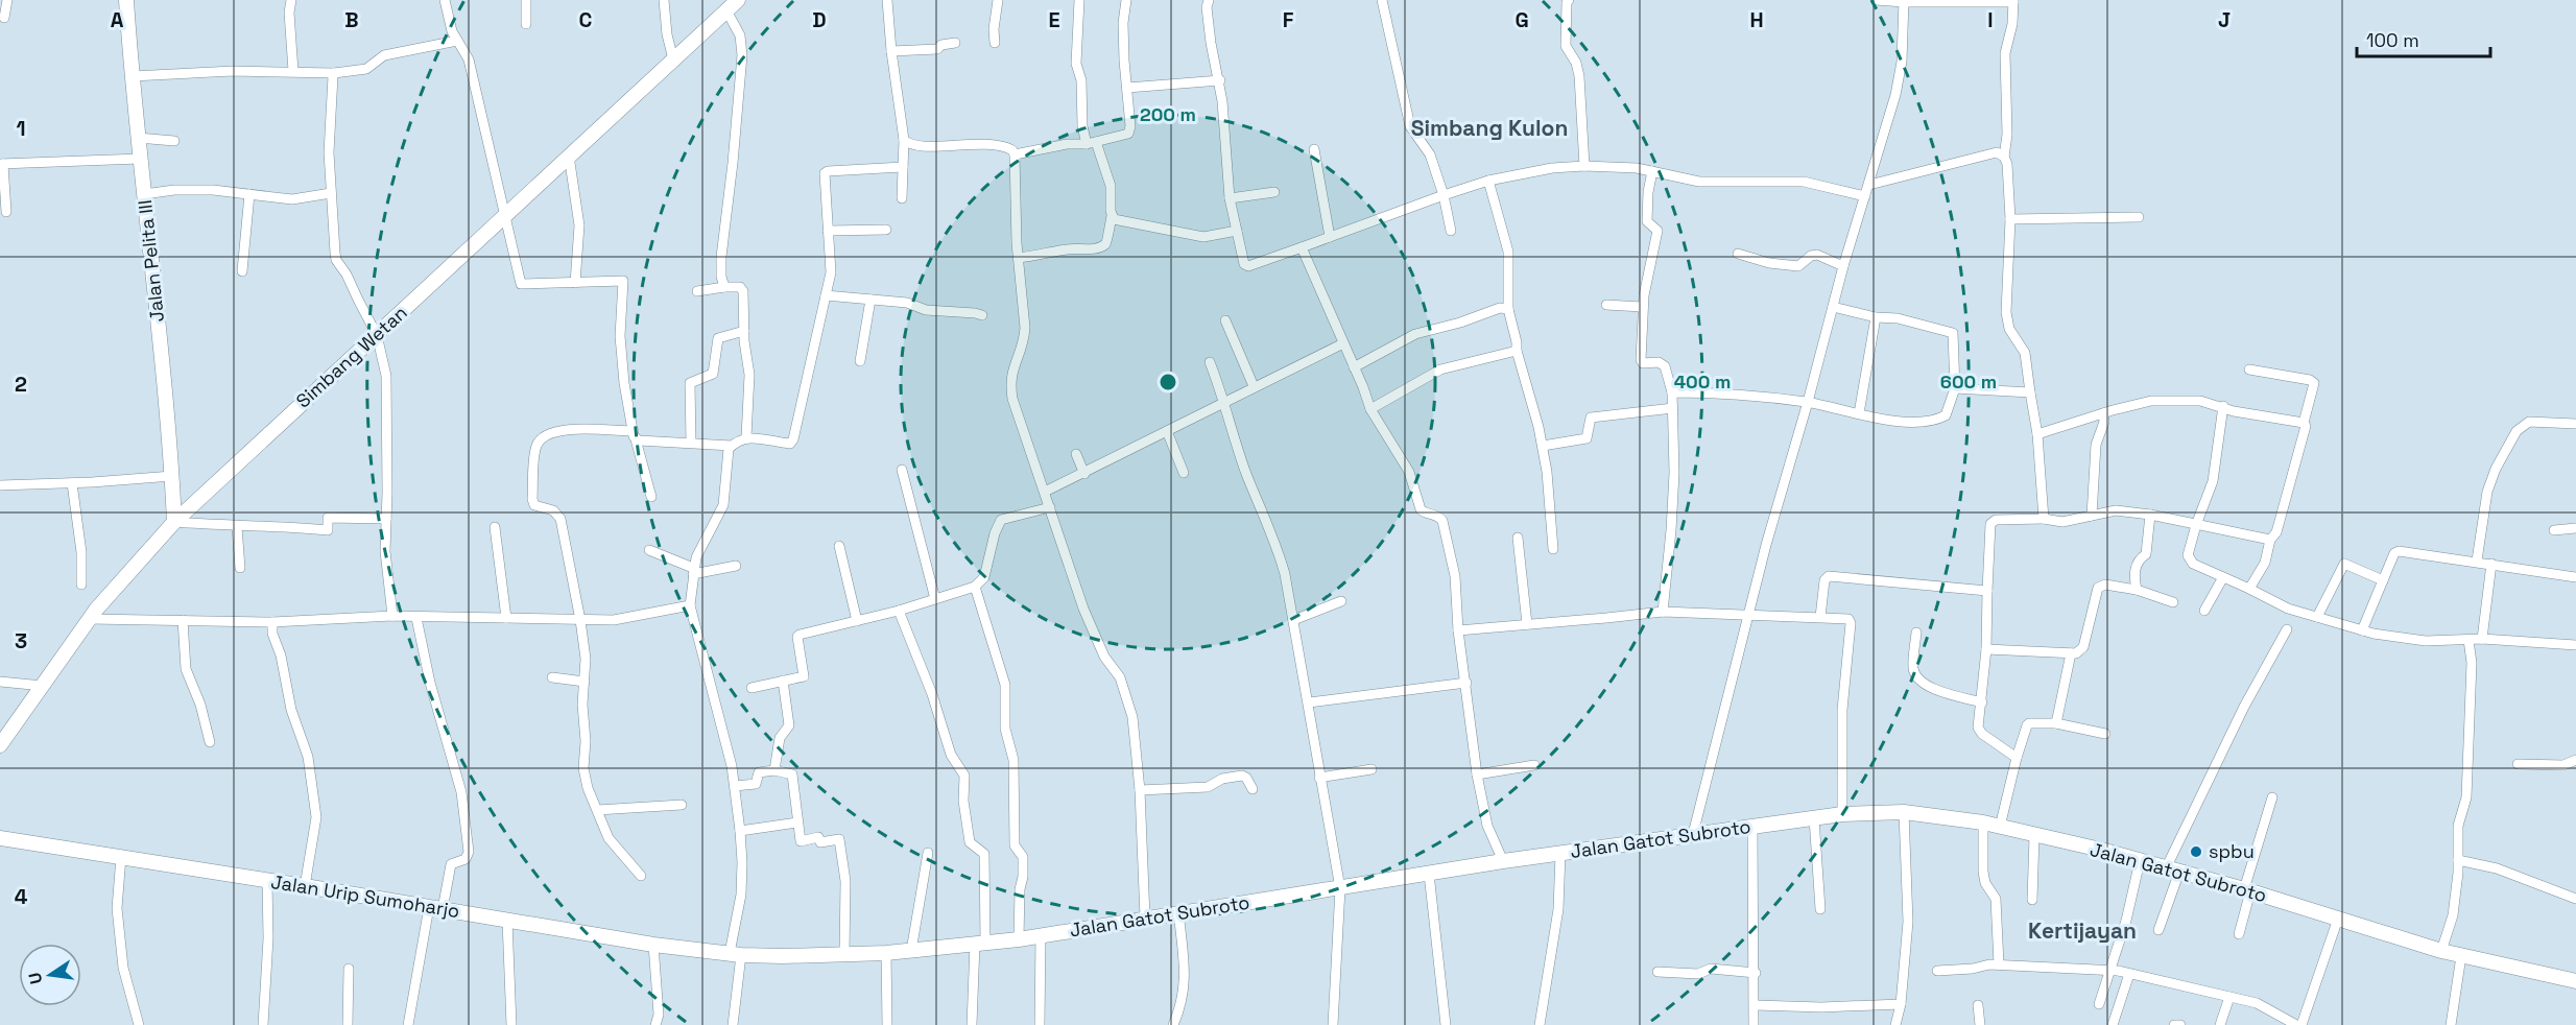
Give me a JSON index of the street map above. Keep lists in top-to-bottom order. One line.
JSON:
{"streets":{"main road":["Jalan Pelita III","Simbang Wetan","Jalan Gatot Subroto","Jalan Urip Sumoharjo"]},"crossings":[["Jalan Pelita III","Simbang Wetan"],["Jalan Gatot Subroto","Jalan Urip Sumoharjo"]],"districts":["Simbang Kulon","Kertijayan"],"places":["spbu"],"scale_bar":"100 m","north":"left","grid":{"columns":["A","B","C","D","E","F","G","H","I","J"],"rows":["1","2","3","4"]},"rings":["200 m","400 m","600 m"]}
